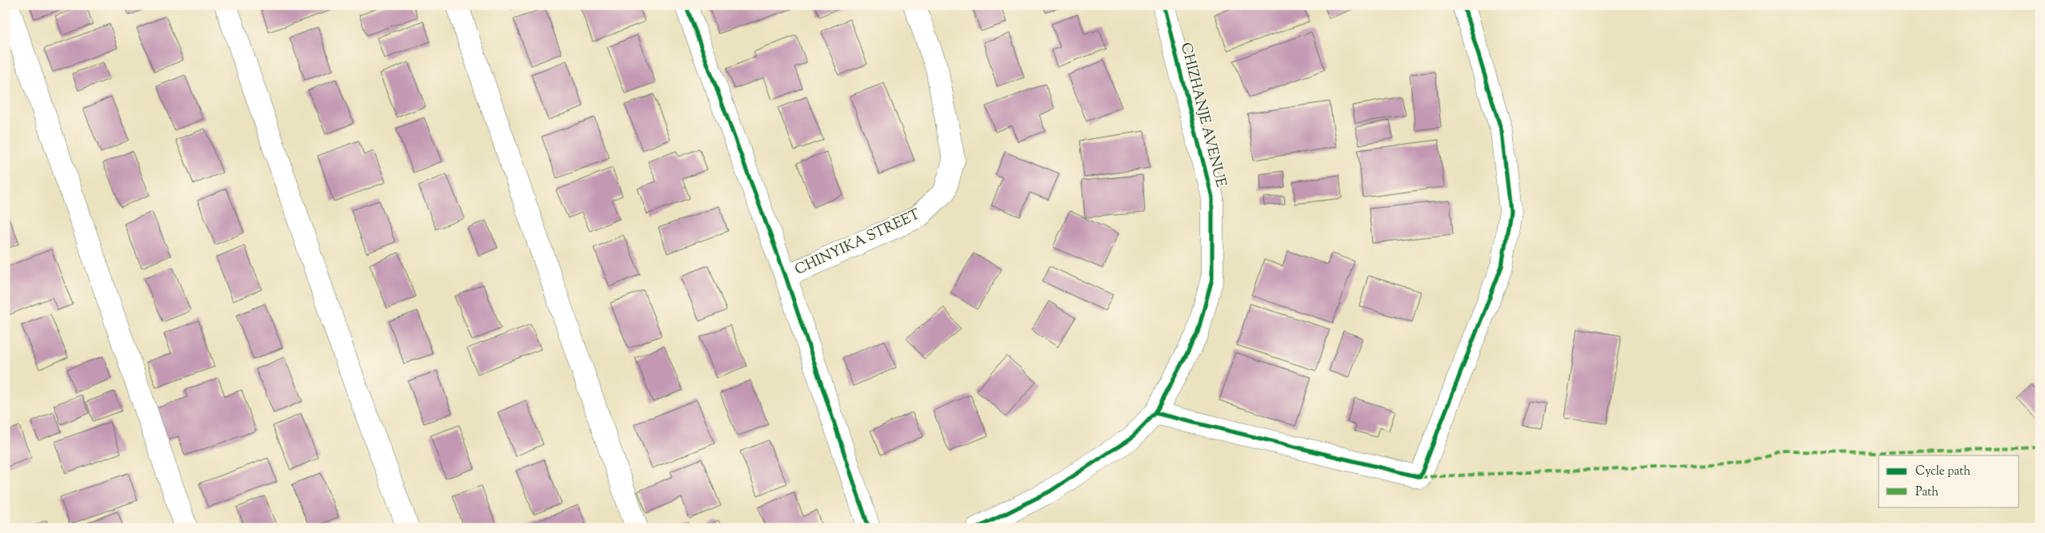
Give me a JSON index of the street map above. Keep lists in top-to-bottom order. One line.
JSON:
{"streets":{"street":["CHIZHANJE AVENUE","CHINYIKA STREET"]},"legend":["Cycle path","Path"]}
